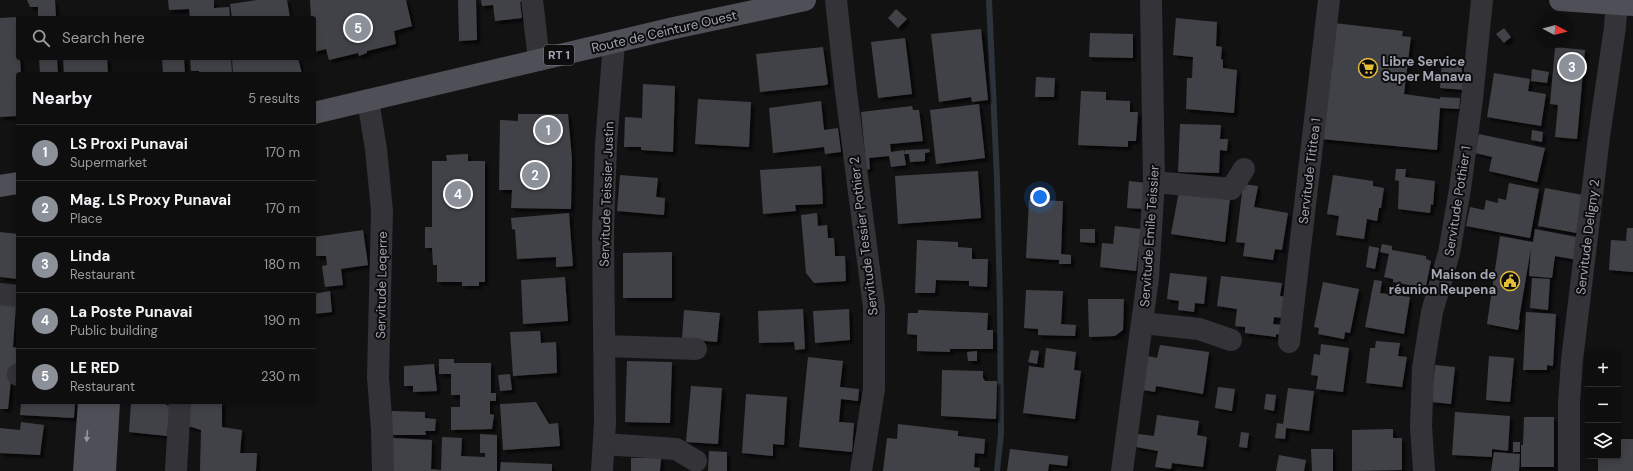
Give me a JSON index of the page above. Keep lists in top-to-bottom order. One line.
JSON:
{"streets":{"main road":["Route de Ceinture Ouest","RT 1"],"street":["Servitude Tititea 1","Servitude Teissier Justin","Servitude Pothier 1","Servitude Tessier Pothier 2","Servitude Emile Teissier","Servitude Deligny 2","Servitude Leqerre"]},"crossings":[["Route de Ceinture Ouest","Servitude Teissier Justin"],["Route de Ceinture Ouest","Servitude Leqerre"]],"places":{"supermarket":["Libre Service Super Manava"],"public building":["Maison de réunion Reupena"]},"north":"right","page":{"pins":["5","3","1","2","4"],"search":"Search here","heading":["Nearby","5 results"],"list":[{"mark":"1","name":"LS Proxi Punavai","note":"Supermarket","value":"170 m"},{"mark":"2","name":"Mag. LS Proxy Punavai","note":"Place","value":"170 m"},{"mark":"3","name":"Linda","note":"Restaurant","value":"180 m"},{"mark":"4","name":"La Poste Punavai","note":"Public building","value":"190 m"},{"mark":"5","name":"LE RED","note":"Restaurant","value":"230 m"}],"map_buttons":["+","−"]}}
